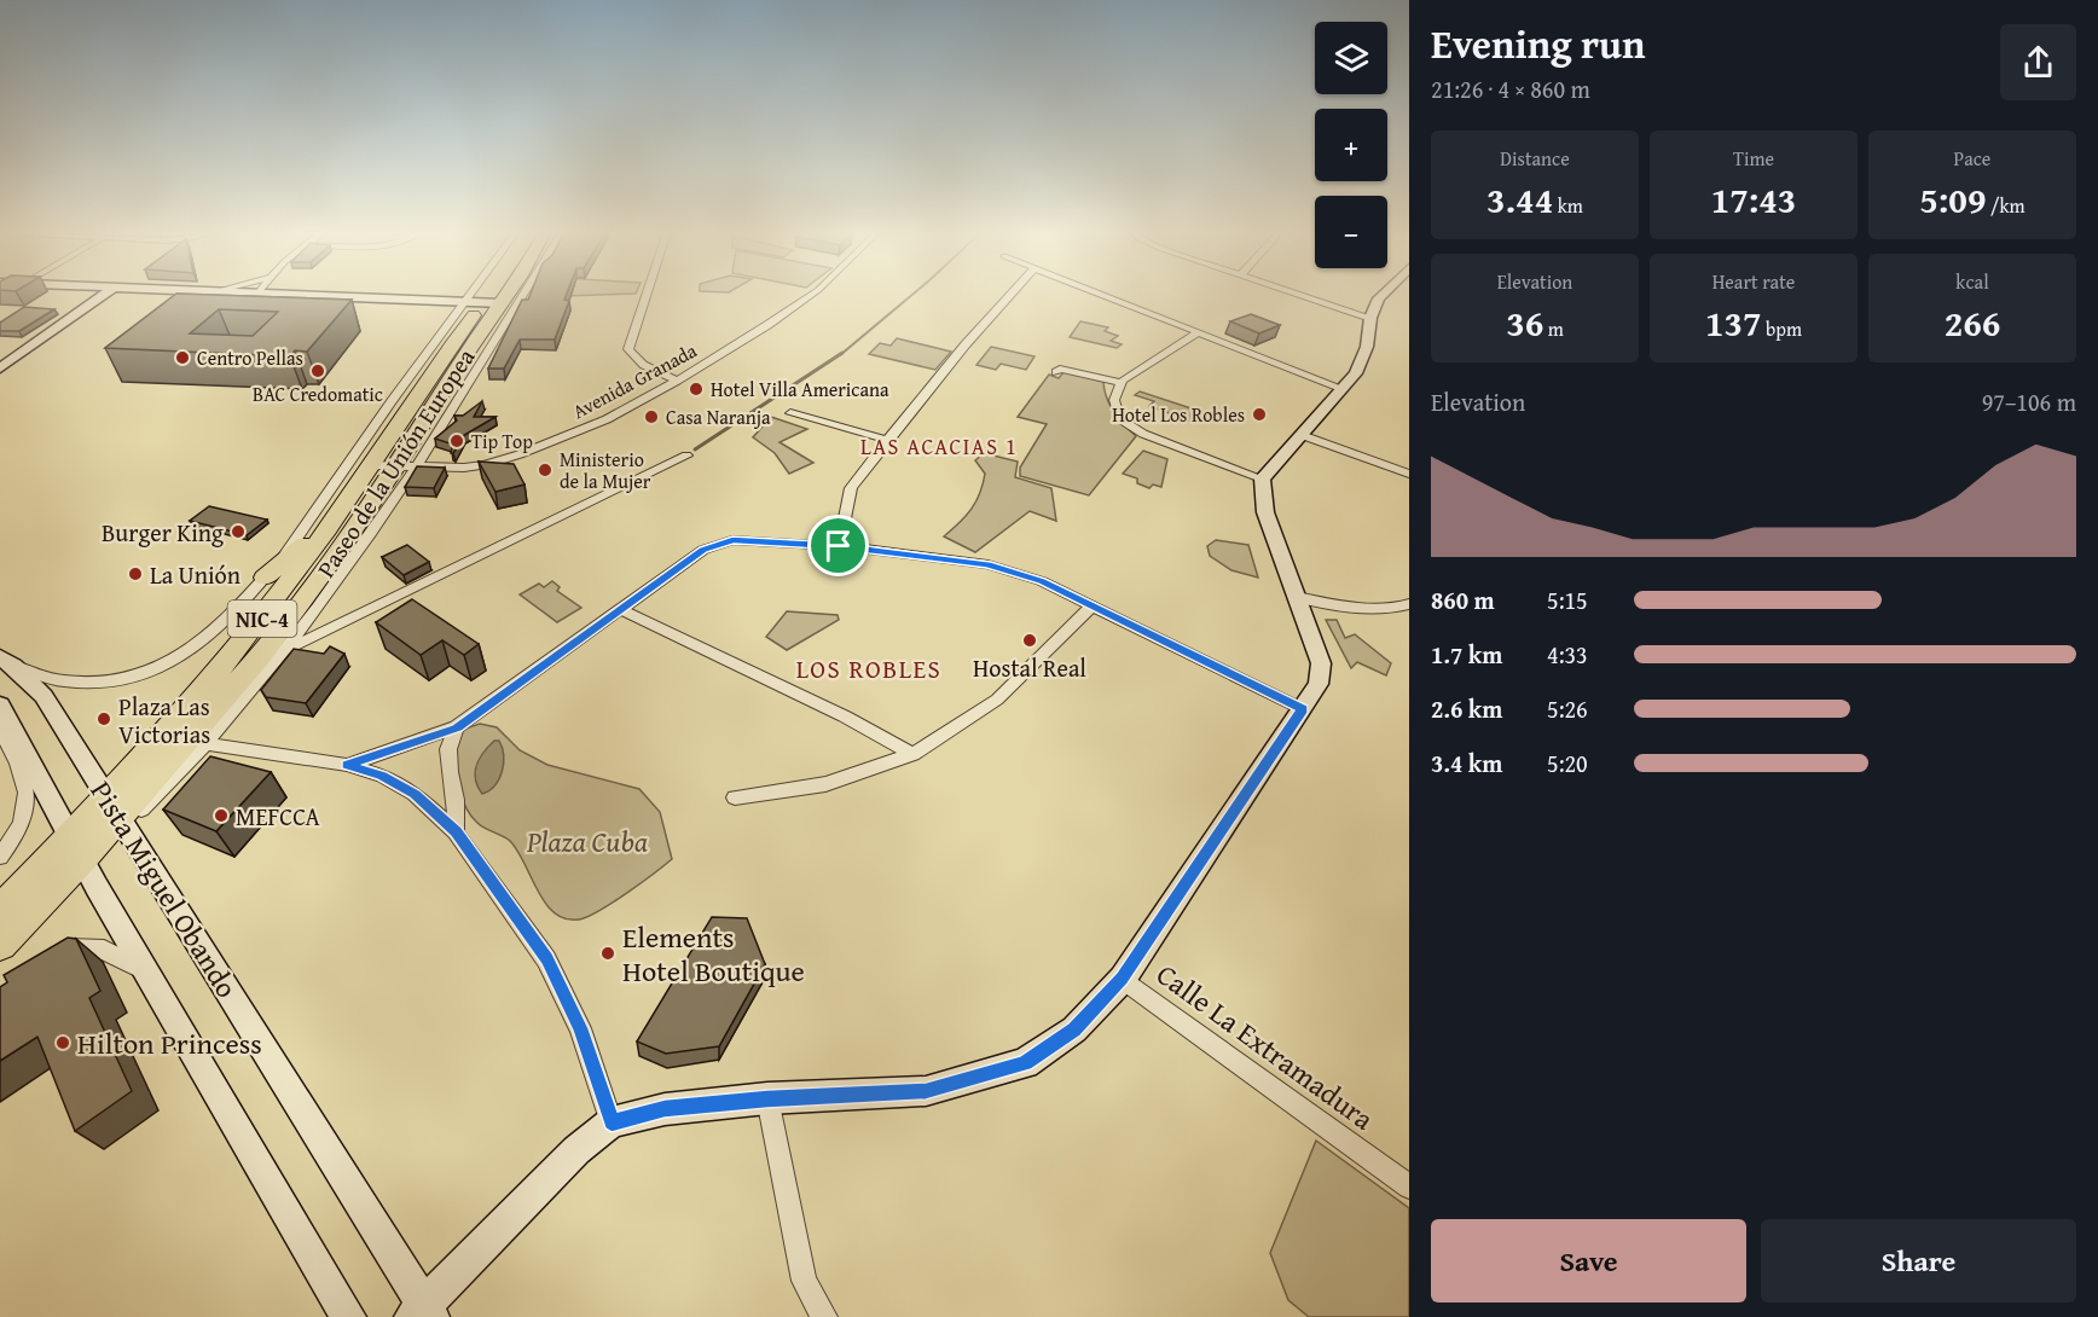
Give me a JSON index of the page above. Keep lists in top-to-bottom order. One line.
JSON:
{"streets":{"highway":["Paseo de la Unión Europea","NIC-4"],"street":["Avenida Granada","Pista Miguel Obando","Calle La Extramadura"]},"crossings":[["Avenida Granada","Paseo de la Unión Europea"],["Paseo de la Unión Europea","Pista Miguel Obando"]],"districts":["LAS ACACIAS 1","LOS ROBLES"],"parks":["Plaza Cuba"],"places":["Centro Pellas","BAC Credomatic","Hotel Villa Americana","Hotel Los Robles","Casa Naranja","Tip Top","Ministerio de la Mujer","Burger King","La Unión","Hostal Real","Plaza Las Victorias","MEFCCA","Elements Hotel Boutique","Hilton Princess"],"page":{"heading":["Evening run","21:26 · 4 × 860 m"],"map_buttons":["+","−"],"stats":[["Distance","3.44 km"],["Time","17:43"],["Pace","5:09 /km"],["Elevation","36 m"],["Heart rate","137 bpm"],["kcal","266"]],"chart":["Elevation","97–106 m"],"list":[{"name":"860 m","note":"5:15"},{"name":"1.7 km","note":"4:33"},{"name":"2.6 km","note":"5:26"},{"name":"3.4 km","note":"5:20"}],"buttons":["Save","Share"]}}
